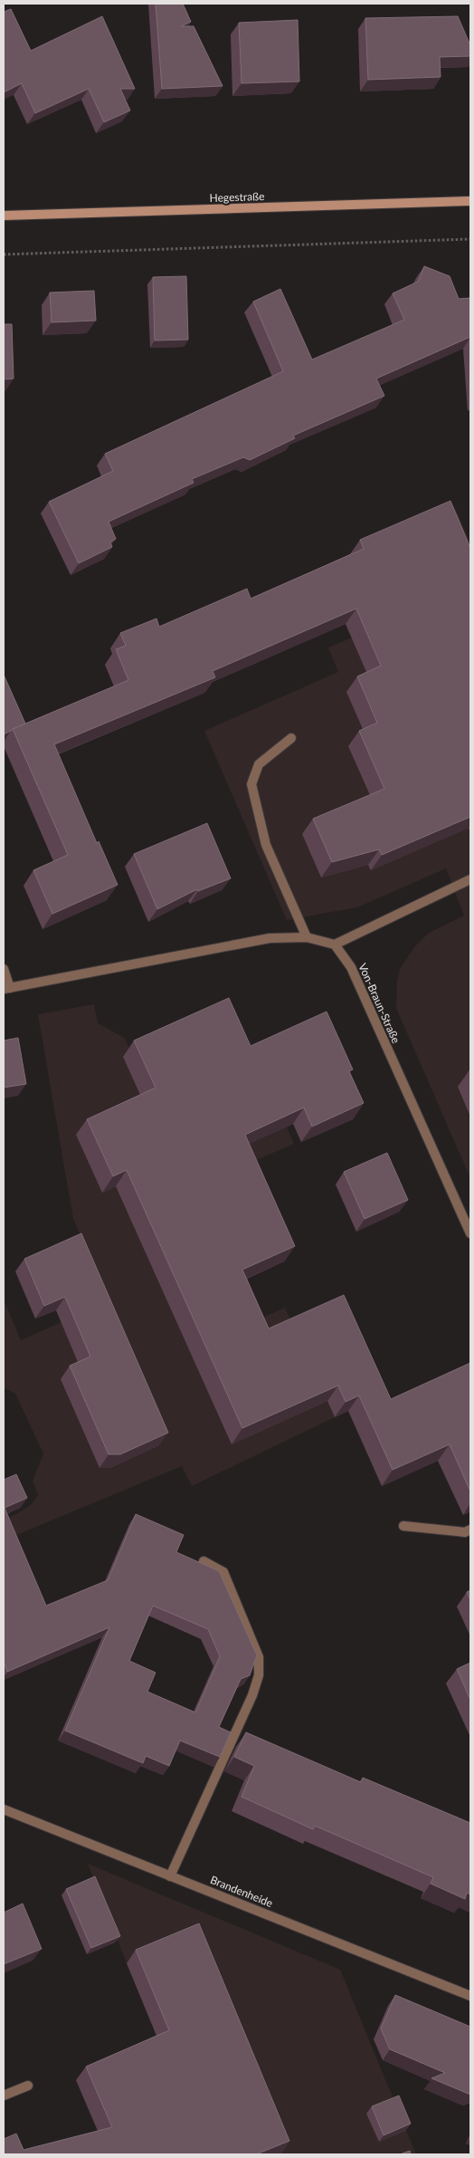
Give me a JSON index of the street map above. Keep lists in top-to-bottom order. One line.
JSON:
{"streets":{"street":["Hegestraße","Von-Braun-Straße","Brandenheide"]}}
